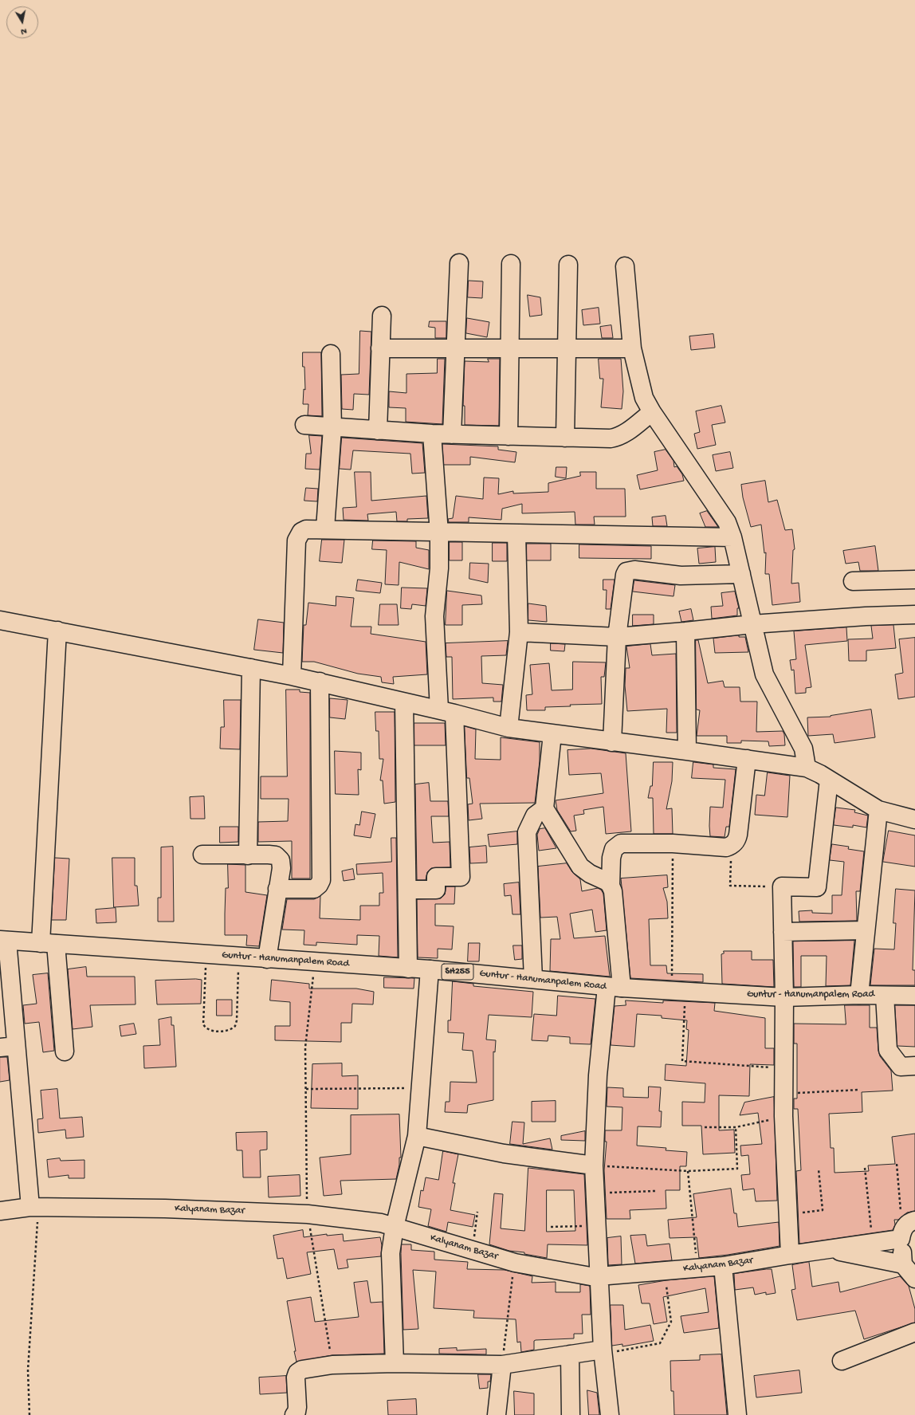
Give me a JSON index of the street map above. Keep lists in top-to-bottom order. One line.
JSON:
{"streets":{"street":["Guntur - Hanumanpalem Road","SH255","Kalyanam Bazar"]},"north":"bottom"}
